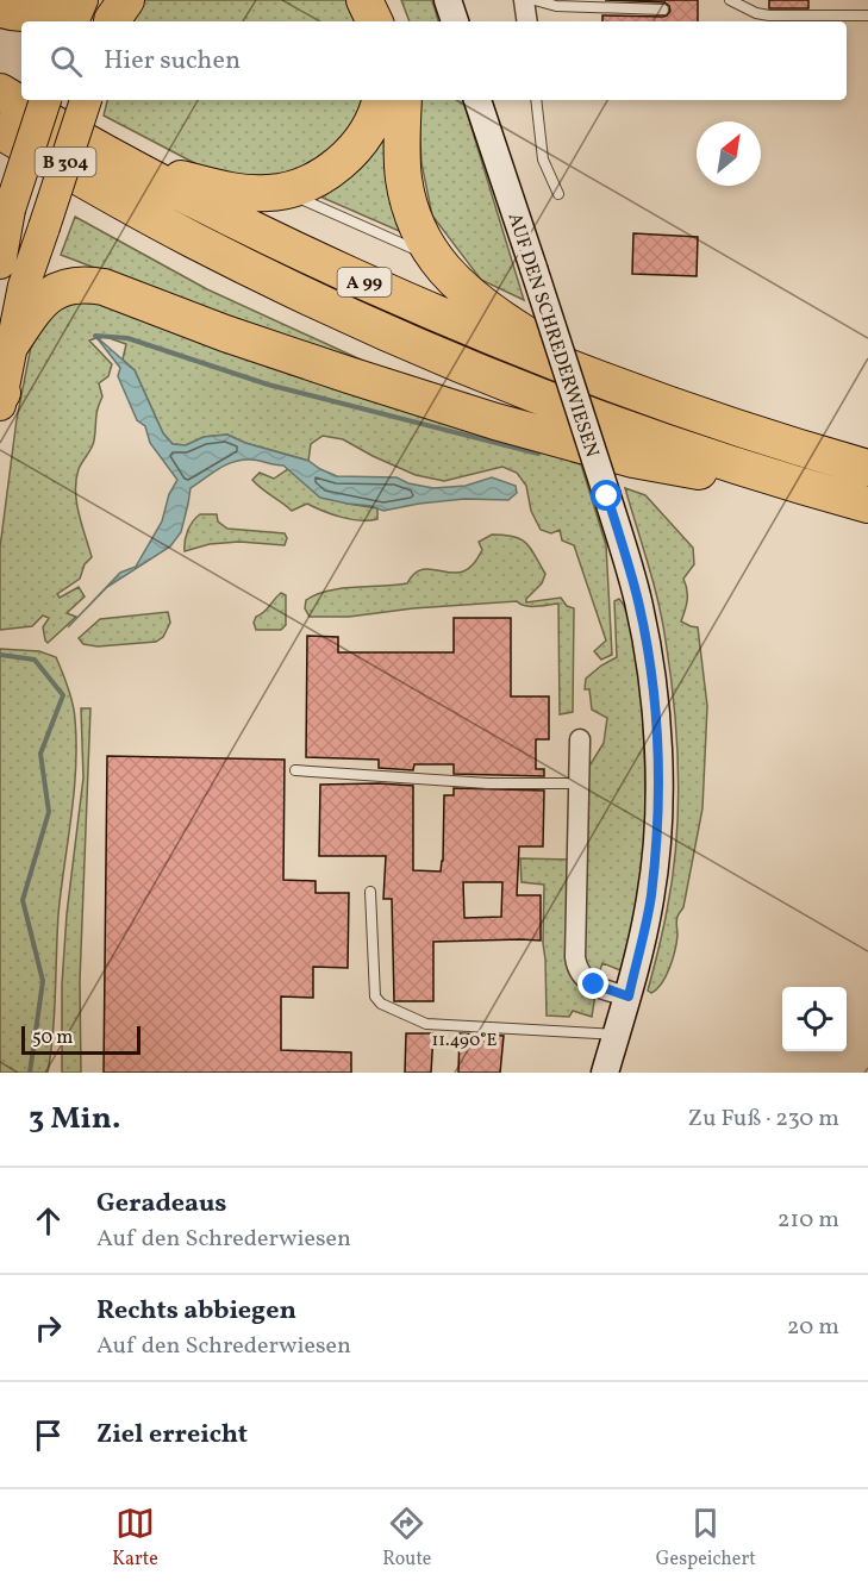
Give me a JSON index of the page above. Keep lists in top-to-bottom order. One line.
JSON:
{"streets":{"highway":["A 99"],"main road":["B 304"],"street":["AUF DEN SCHREDERWIESEN"]},"scale_bar":"50 m","north":"top right","page":{"search":"Hier suchen","scale":"50 m","heading":["3 Min.","Zu Fuß · 230 m"],"list":[["Geradeaus","Auf den Schrederwiesen","210 m"],["Rechts abbiegen","Auf den Schrederwiesen","20 m"],"Ziel erreicht"],"nav":["Karte","Route","Gespeichert"]},"coordinates":["11.490°E"]}
